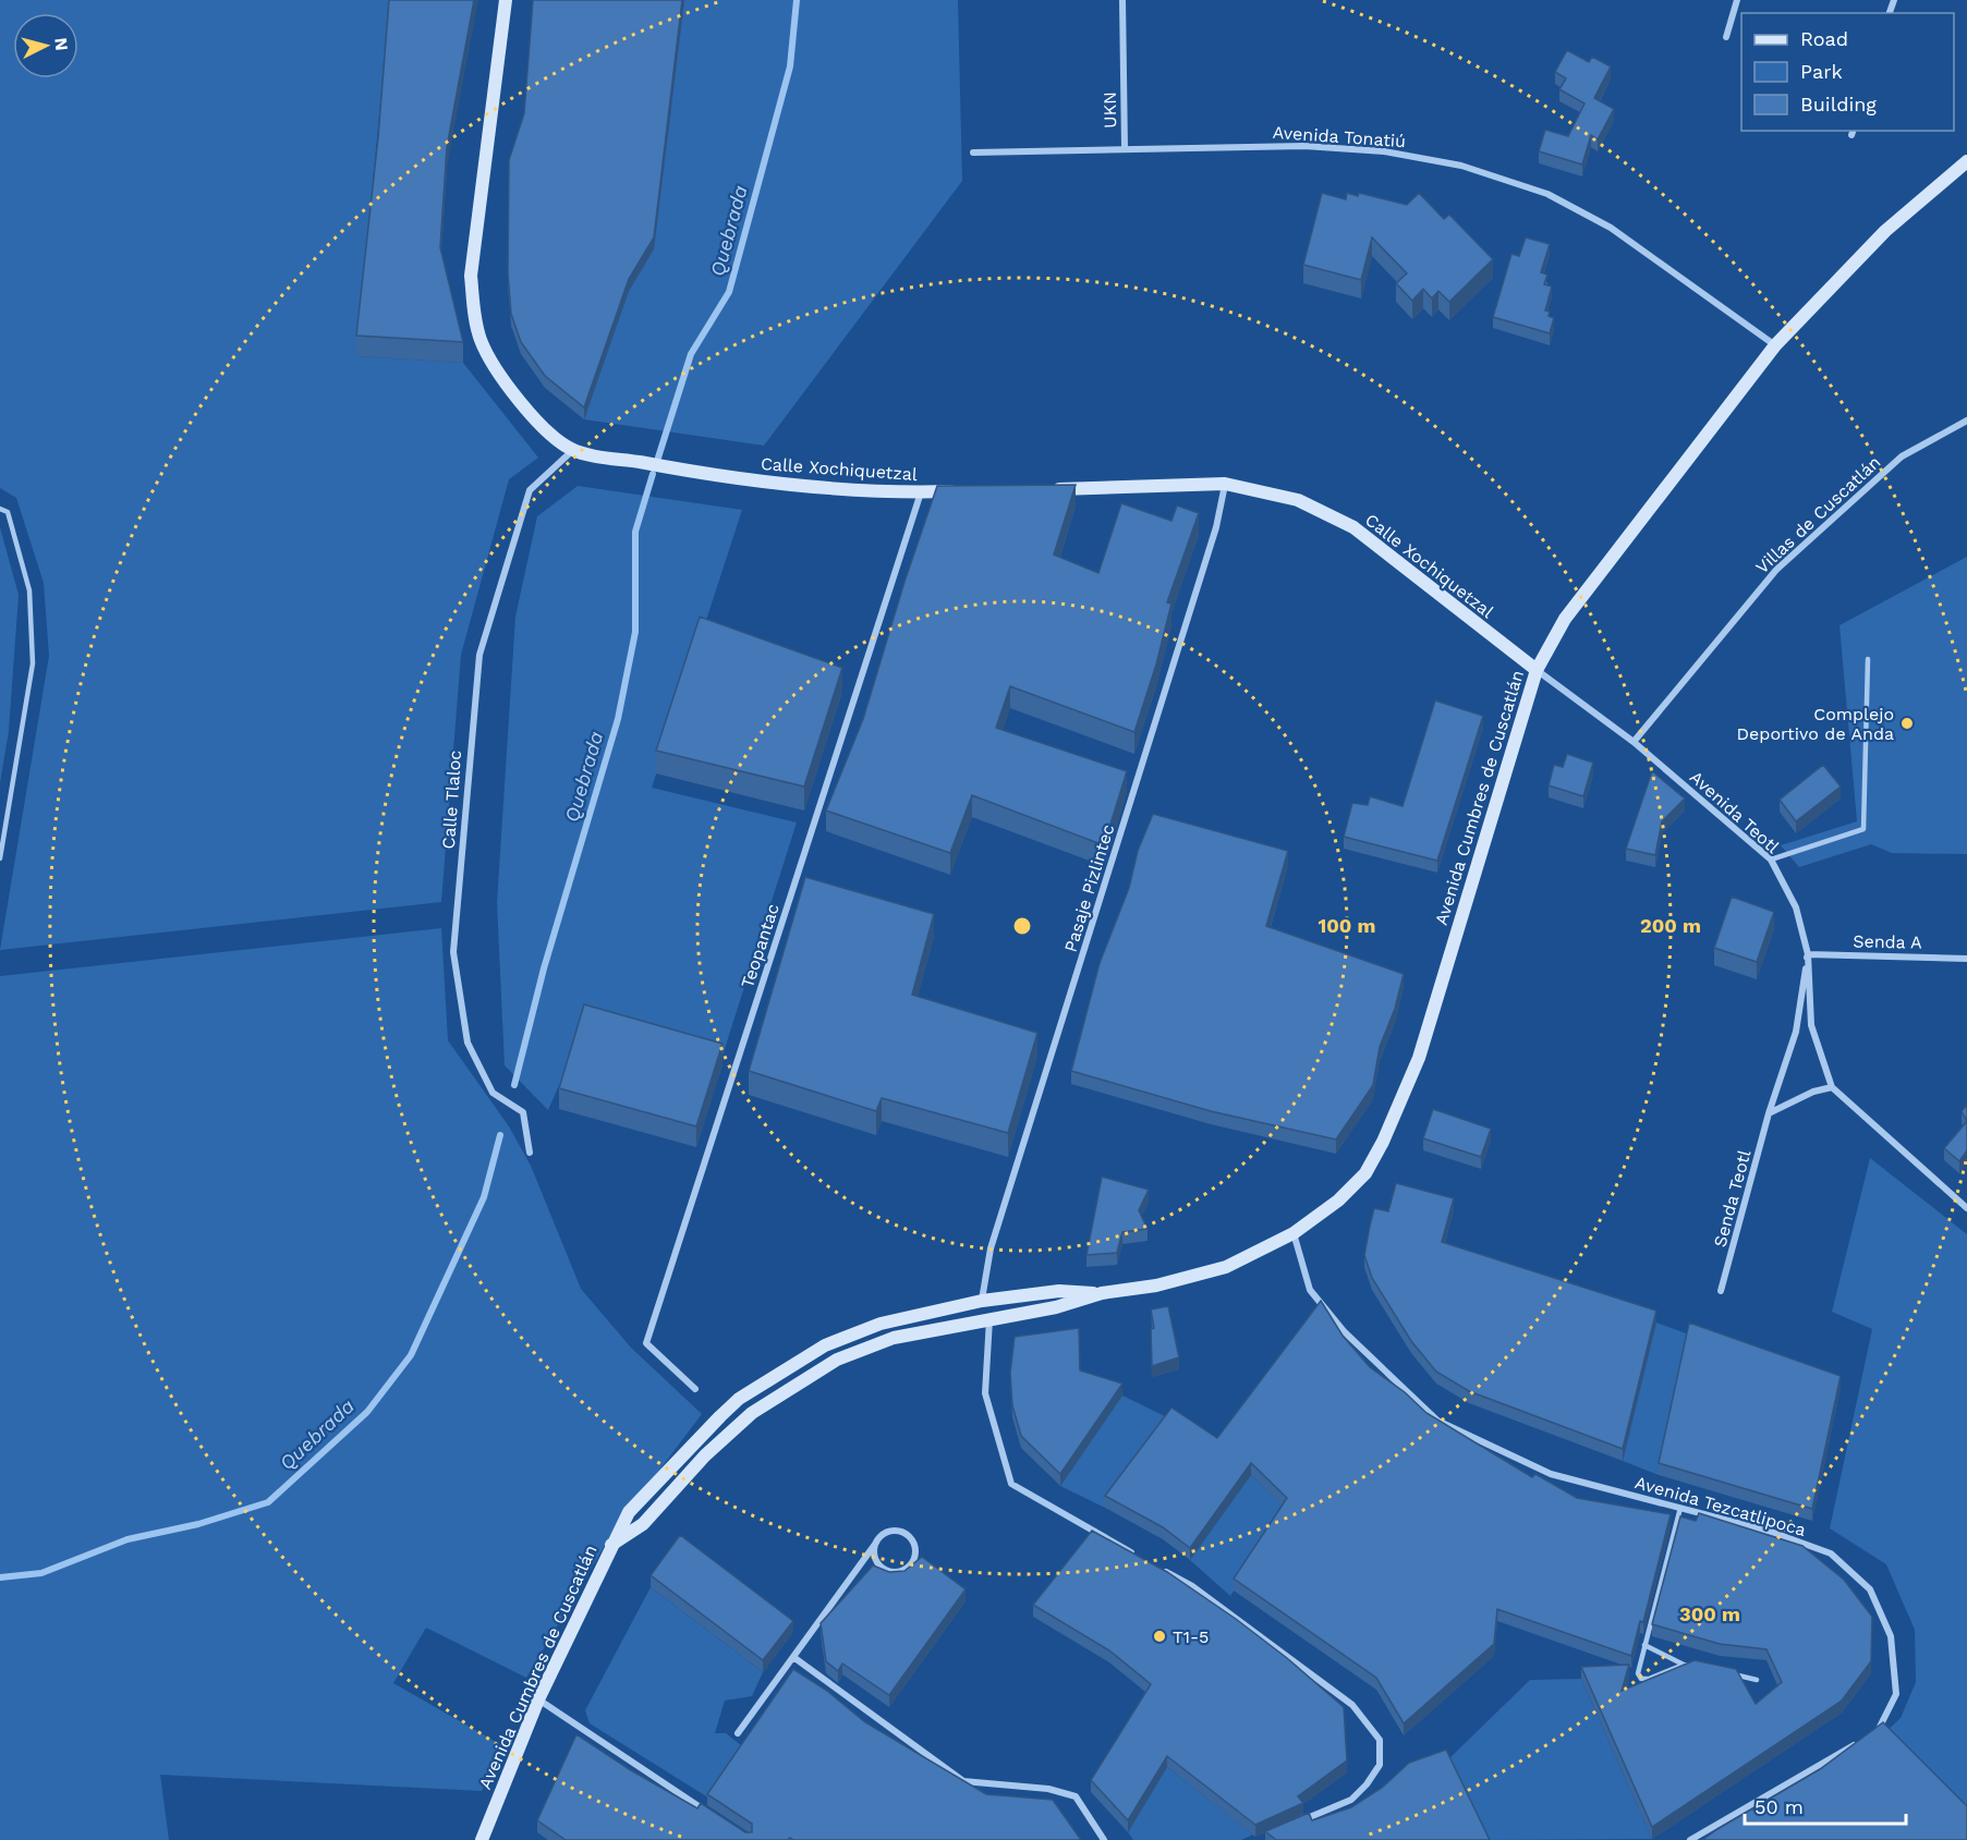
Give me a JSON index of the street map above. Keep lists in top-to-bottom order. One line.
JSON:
{"streets":{"main road":["Calle Xochiquetzal","Avenida Cumbres de Cuscatlán"],"street":["UKN","Avenida Tonatiú","Villas de Cuscatlán","Calle Tlaloc","Avenida Teotl","Pasaje Pizlintec","Senda A","Teopantac","Senda Teotl","Avenida Tezcatlipoca"]},"crossings":[["UKN","Avenida Tonatiú"],["Avenida Tonatiú","Avenida Cumbres de Cuscatlán"],["Calle Xochiquetzal","Avenida Cumbres de Cuscatlán"],["Calle Xochiquetzal","Calle Tlaloc"],["Calle Xochiquetzal","Avenida Teotl"],["Calle Xochiquetzal","Pasaje Pizlintec"],["Calle Xochiquetzal","Teopantac"],["Villas de Cuscatlán","Avenida Teotl"],["Avenida Cumbres de Cuscatlán","Avenida Teotl"],["Avenida Cumbres de Cuscatlán","Pasaje Pizlintec"],["Avenida Cumbres de Cuscatlán","Avenida Tezcatlipoca"],["Avenida Teotl","Senda A"],["Avenida Teotl","Senda Teotl"],["Senda A","Senda Teotl"]],"water":["Quebrada"],"places":["Complejo Deportivo de Anda","T1-5"],"legend":["Road","Park","Building"],"scale_bar":"50 m","north":"right","rings":["100 m","200 m","300 m"]}
